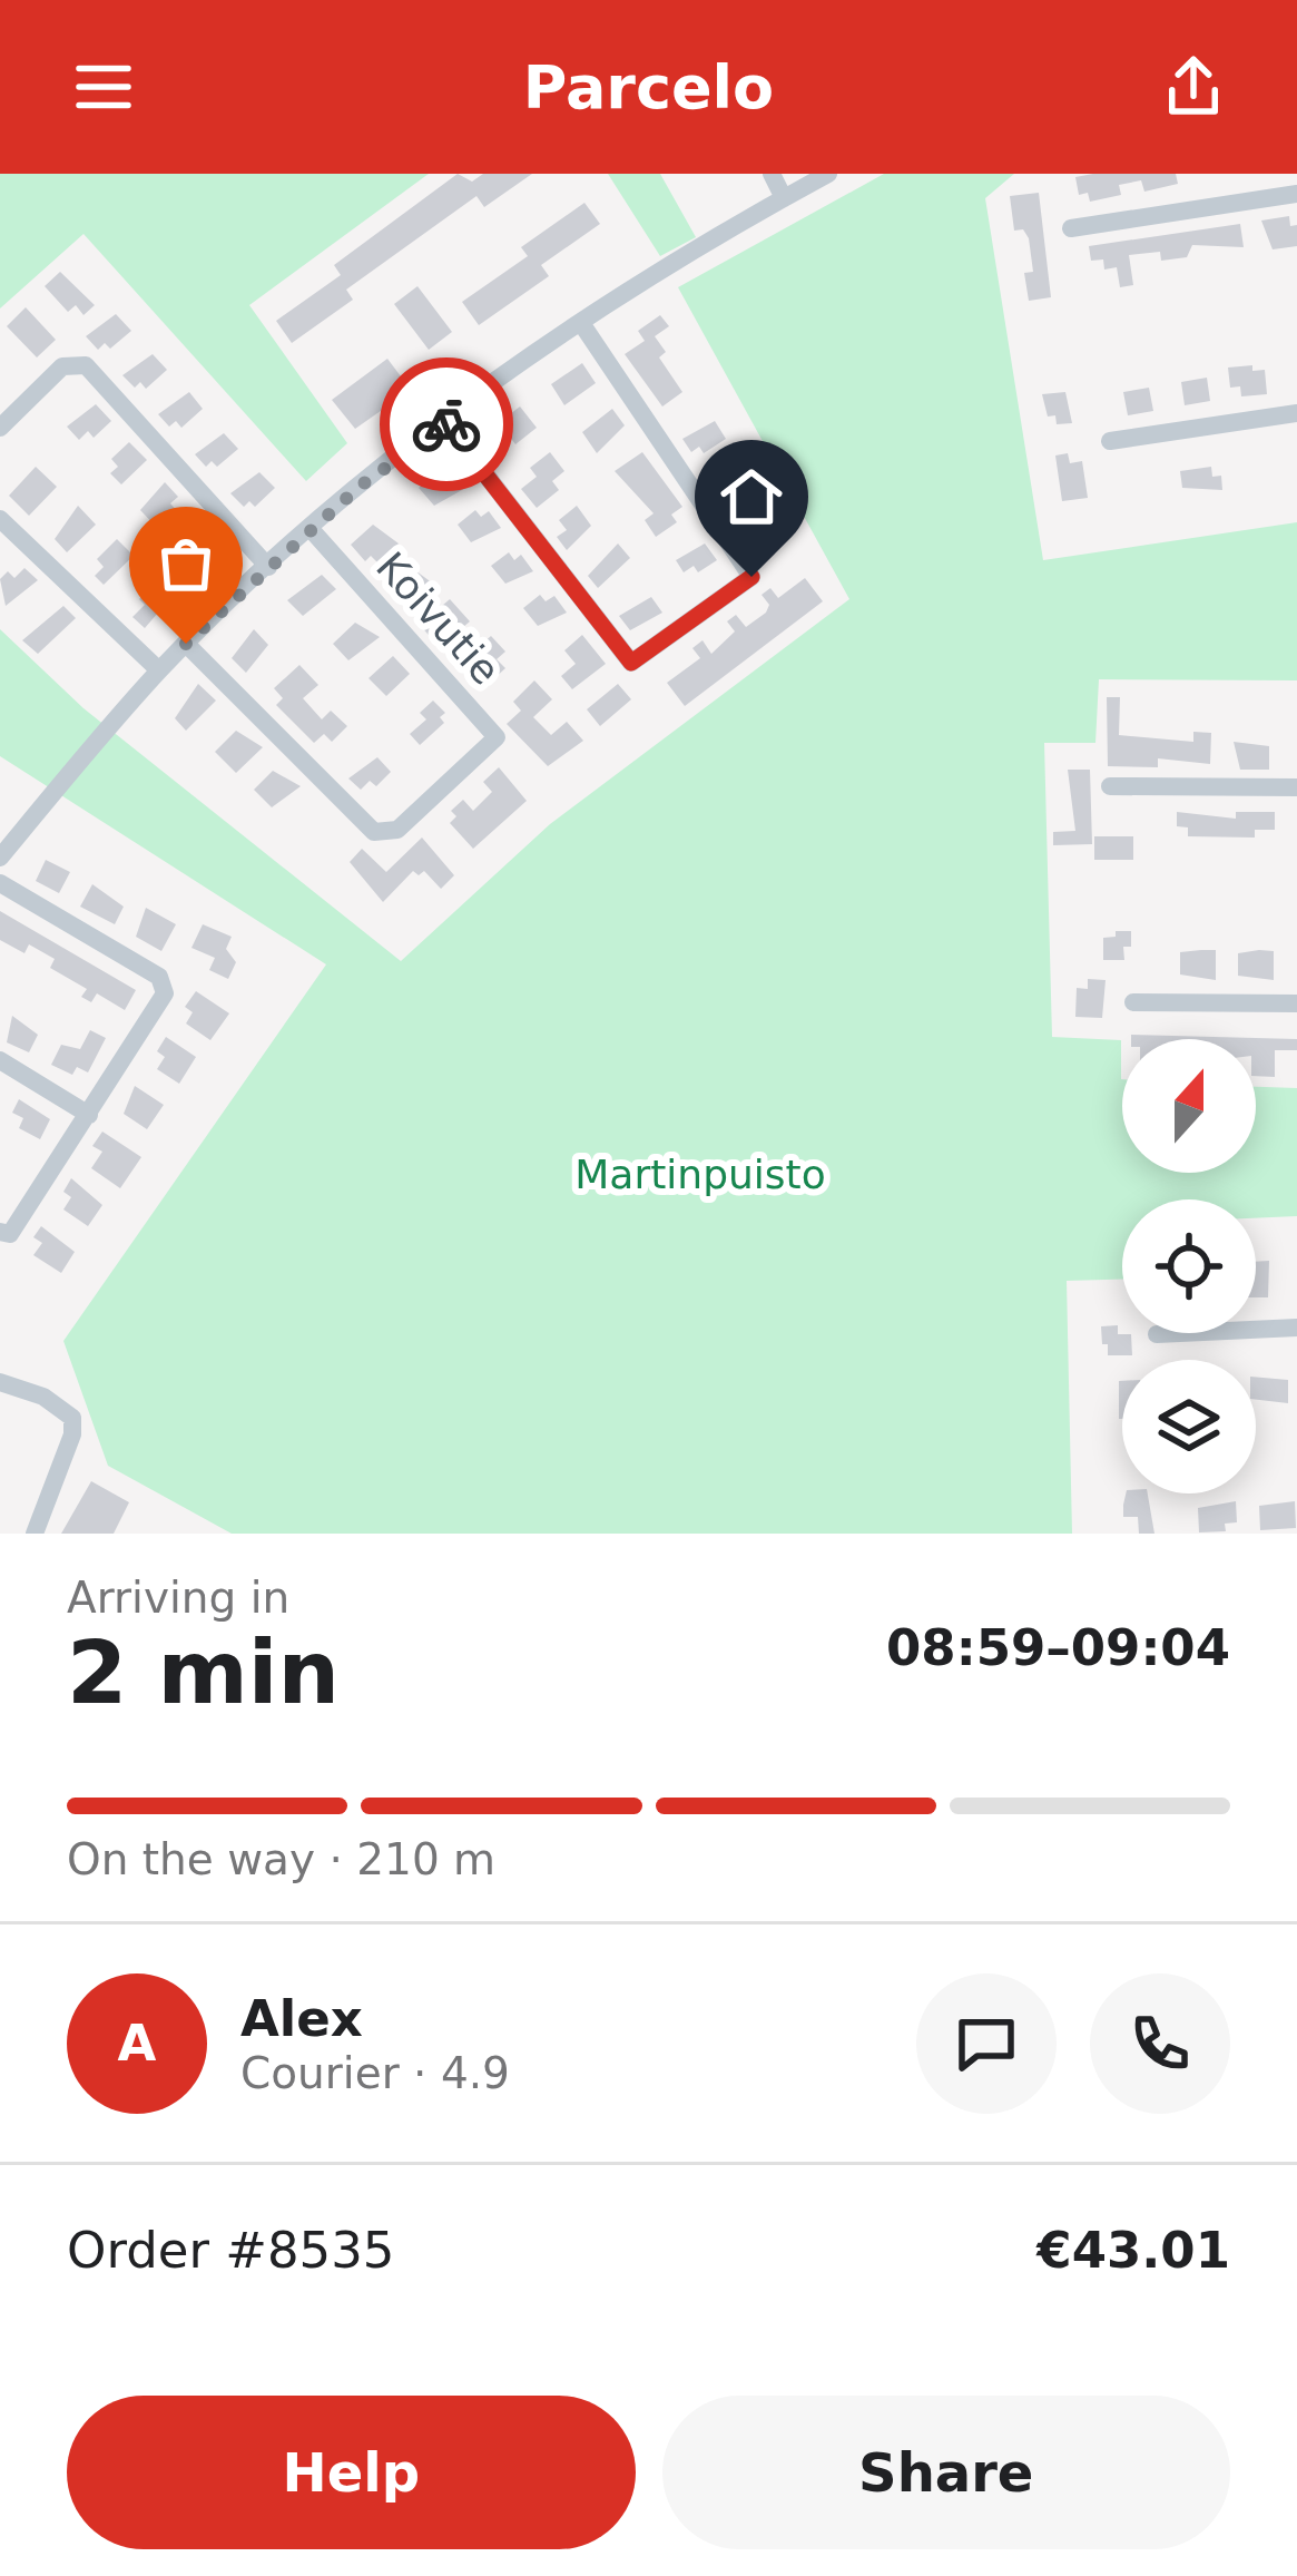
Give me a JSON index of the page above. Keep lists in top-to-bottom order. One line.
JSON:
{"streets":{"street":["Koivutie"]},"parks":["Martinpuisto"],"north":"top","page":{"header":"Parcelo","heading":["2 min","Arriving in","08:59–09:04"],"panel":["Alex","Courier · 4.9","Order #8535","€43.01"],"bar":"On the way · 210 m","round":"A","buttons":["Help","Share"]}}
